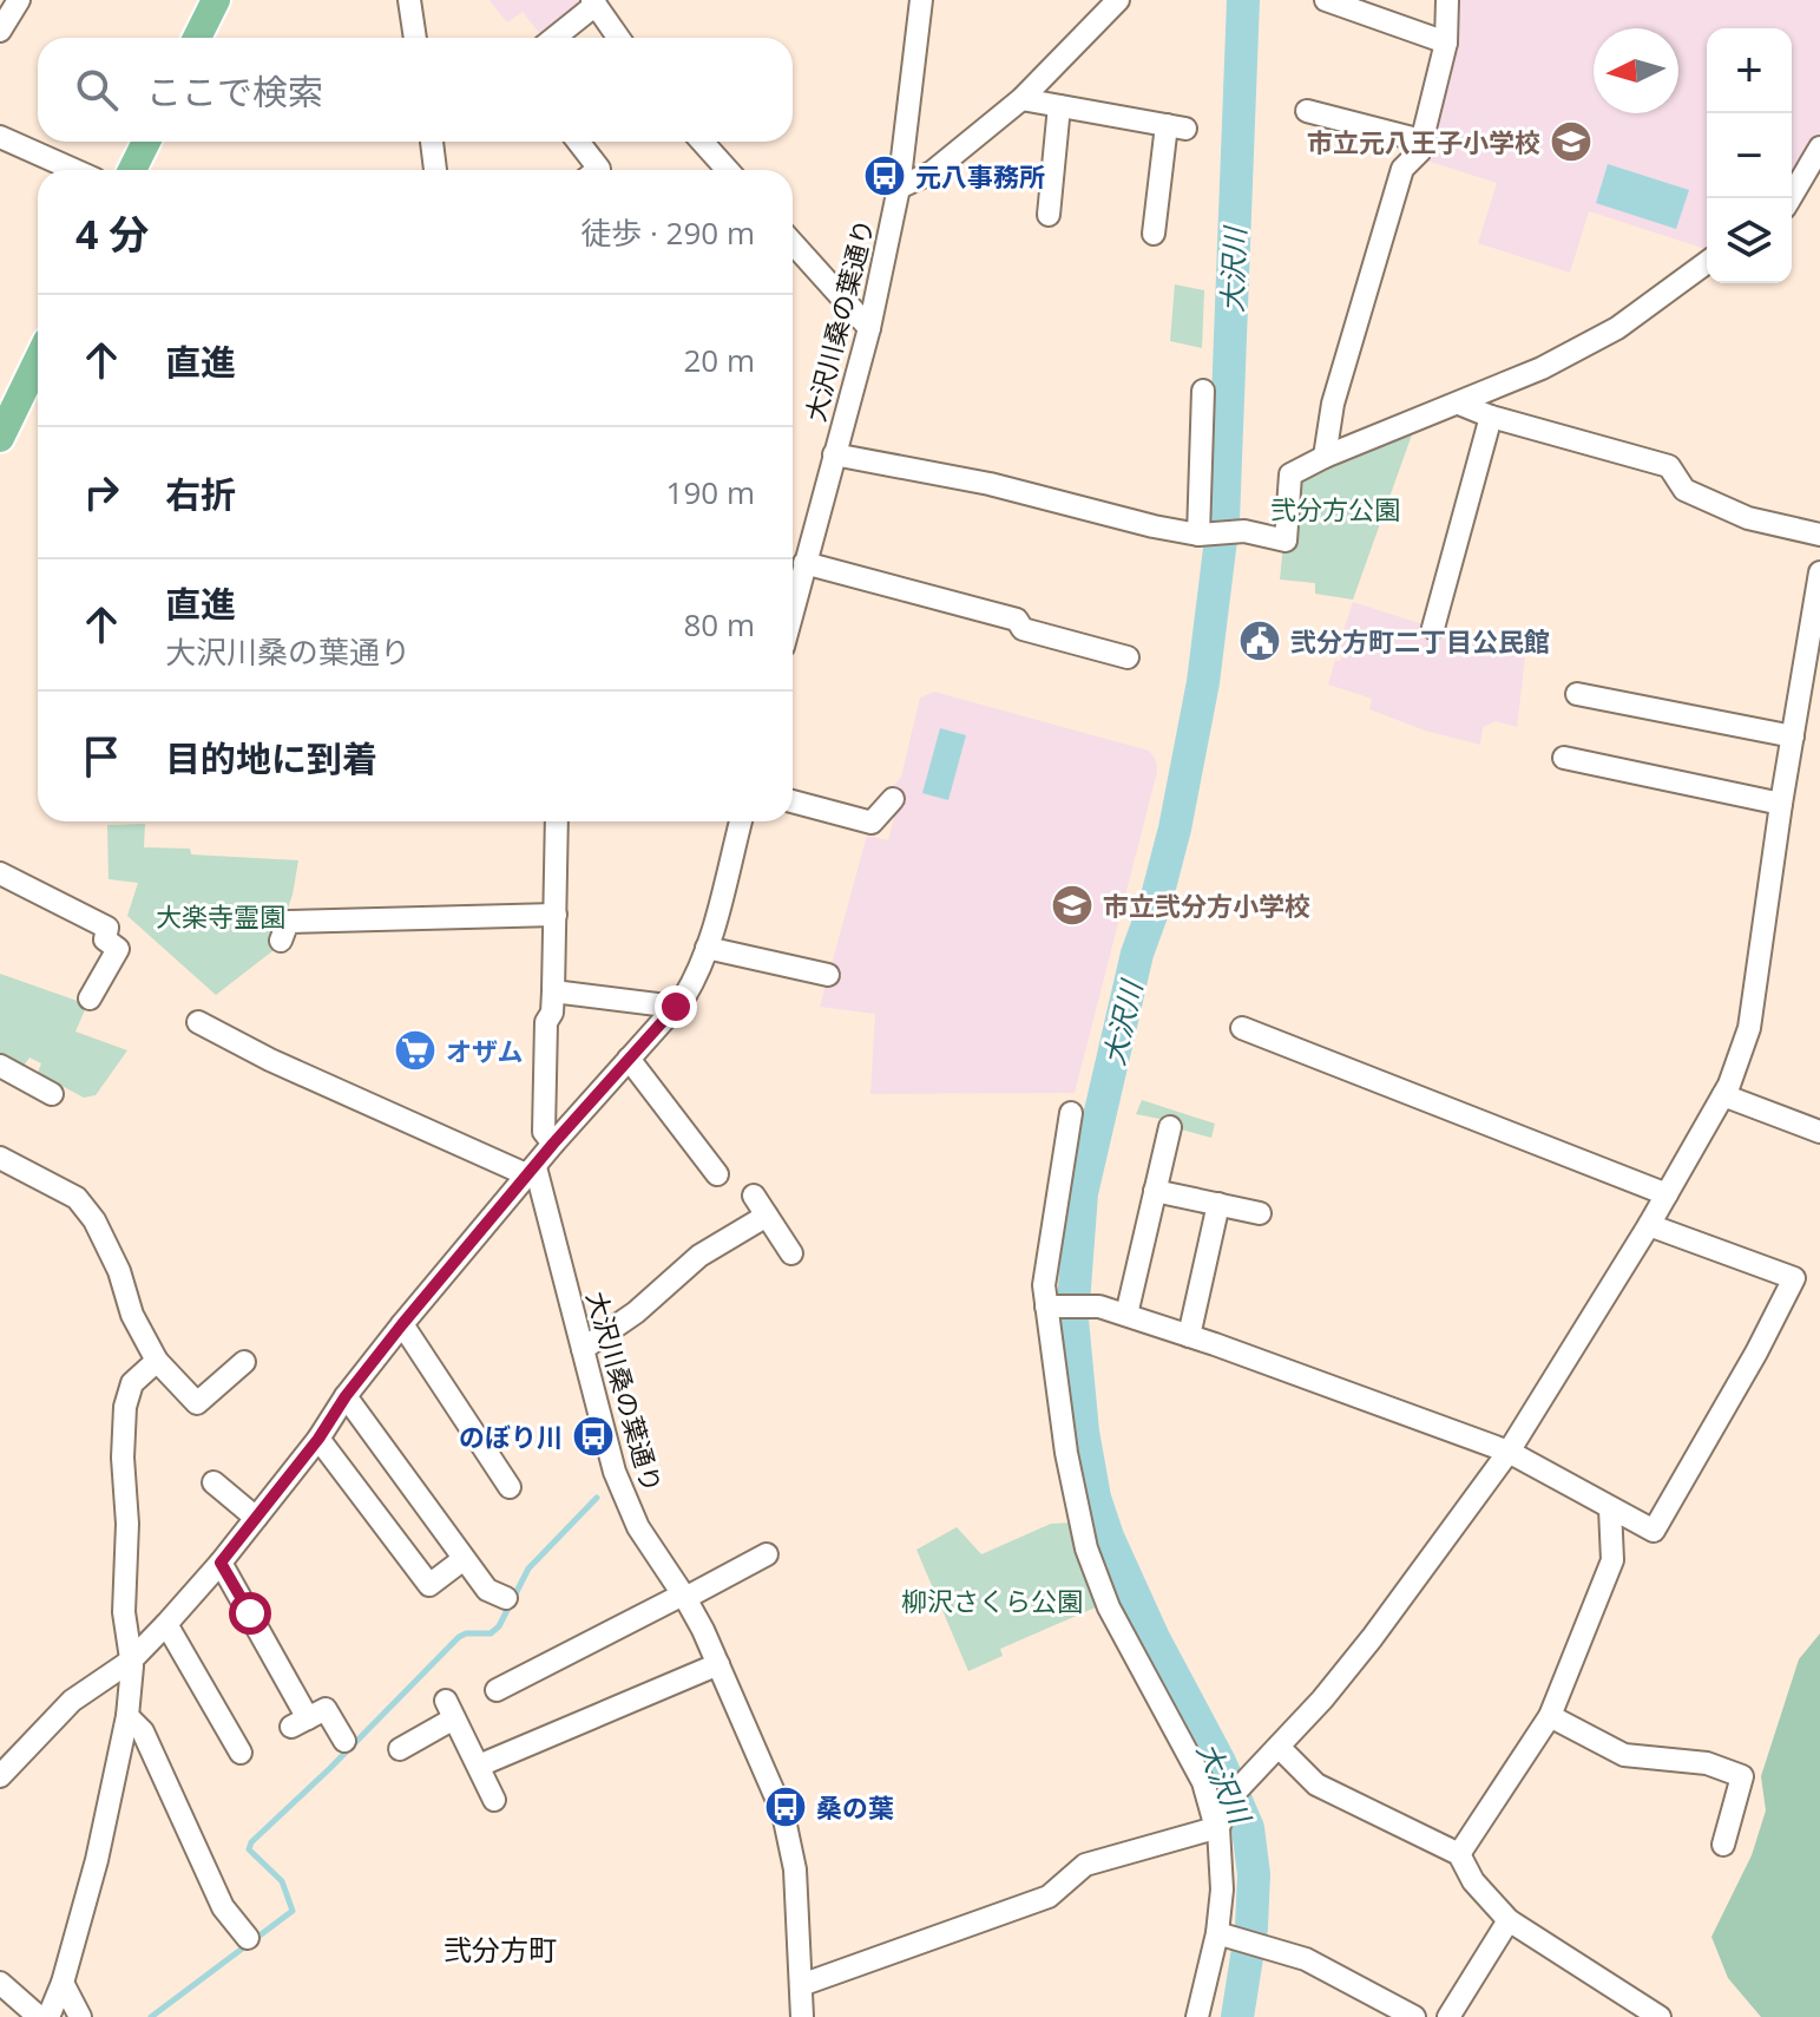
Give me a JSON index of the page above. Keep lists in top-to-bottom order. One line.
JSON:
{"streets":{"street":["大沢川桑の葉通り"]},"districts":["弐分方町"],"water":["大沢川"],"parks":["弐分方公園","大楽寺霊園","柳沢さくら公園"],"places":{"school or university":["市立元八王子小学校","市立弐分方小学校"],"bus stop":["元八事務所","のぼり川","桑の葉"],"public building":["弐分方町二丁目公民館"],"supermarket":["オザム"]},"north":"left","page":{"map_buttons":["+","−"],"search":"ここで検索","heading":["4 分","徒歩 · 290 m"],"list":[["直進","20 m"],["右折","190 m"],["直進","大沢川桑の葉通り","80 m"],"目的地に到着"]}}
